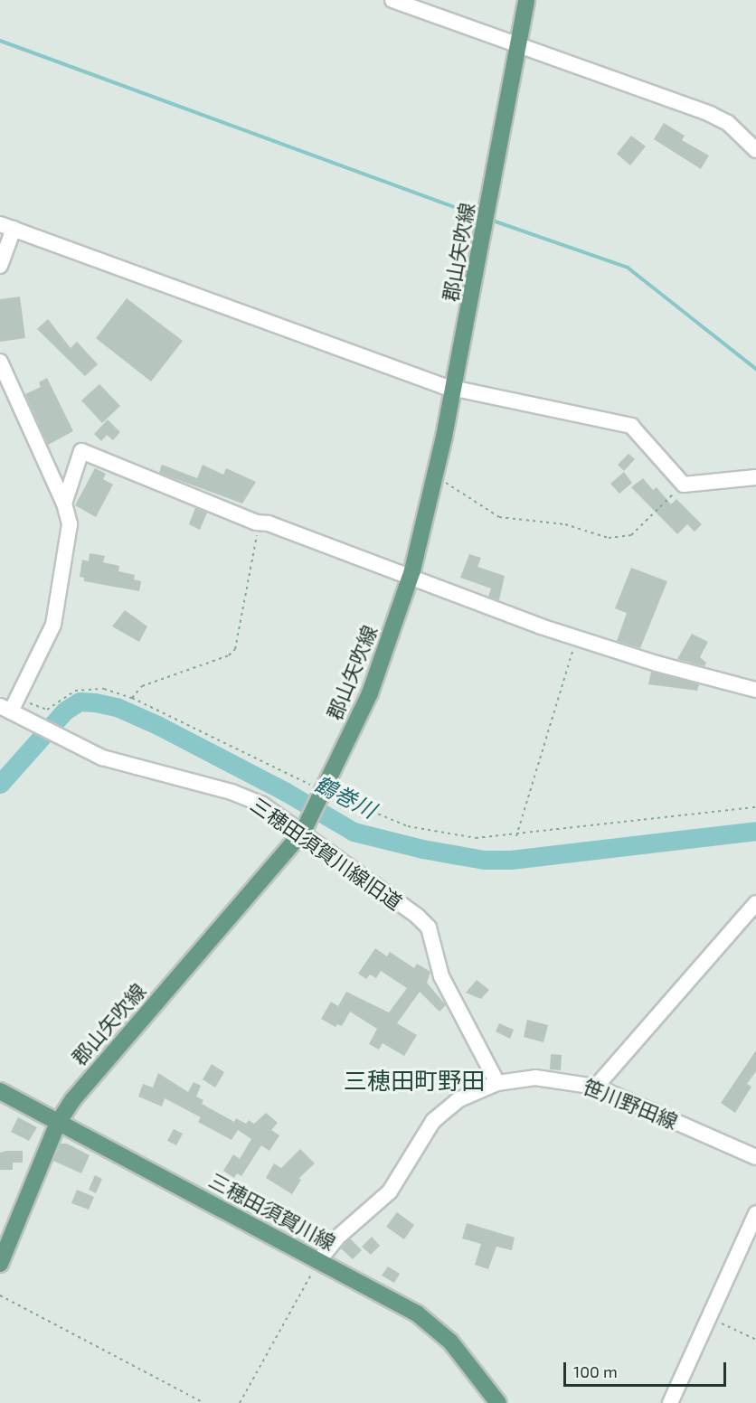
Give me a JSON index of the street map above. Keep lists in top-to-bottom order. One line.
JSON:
{"streets":{"main road":["郡山矢吹線","三穂田須賀川線"],"street":["三穂田須賀川線旧道","笹川野田線"]},"crossings":[["郡山矢吹線","三穂田須賀川線旧道"],["郡山矢吹線","三穂田須賀川線"],["三穂田須賀川線旧道","笹川野田線"],["笹川野田線","三穂田須賀川線"]],"districts":["三穂田町野田"],"water":["鶴巻川"],"scale_bar":"100 m"}
